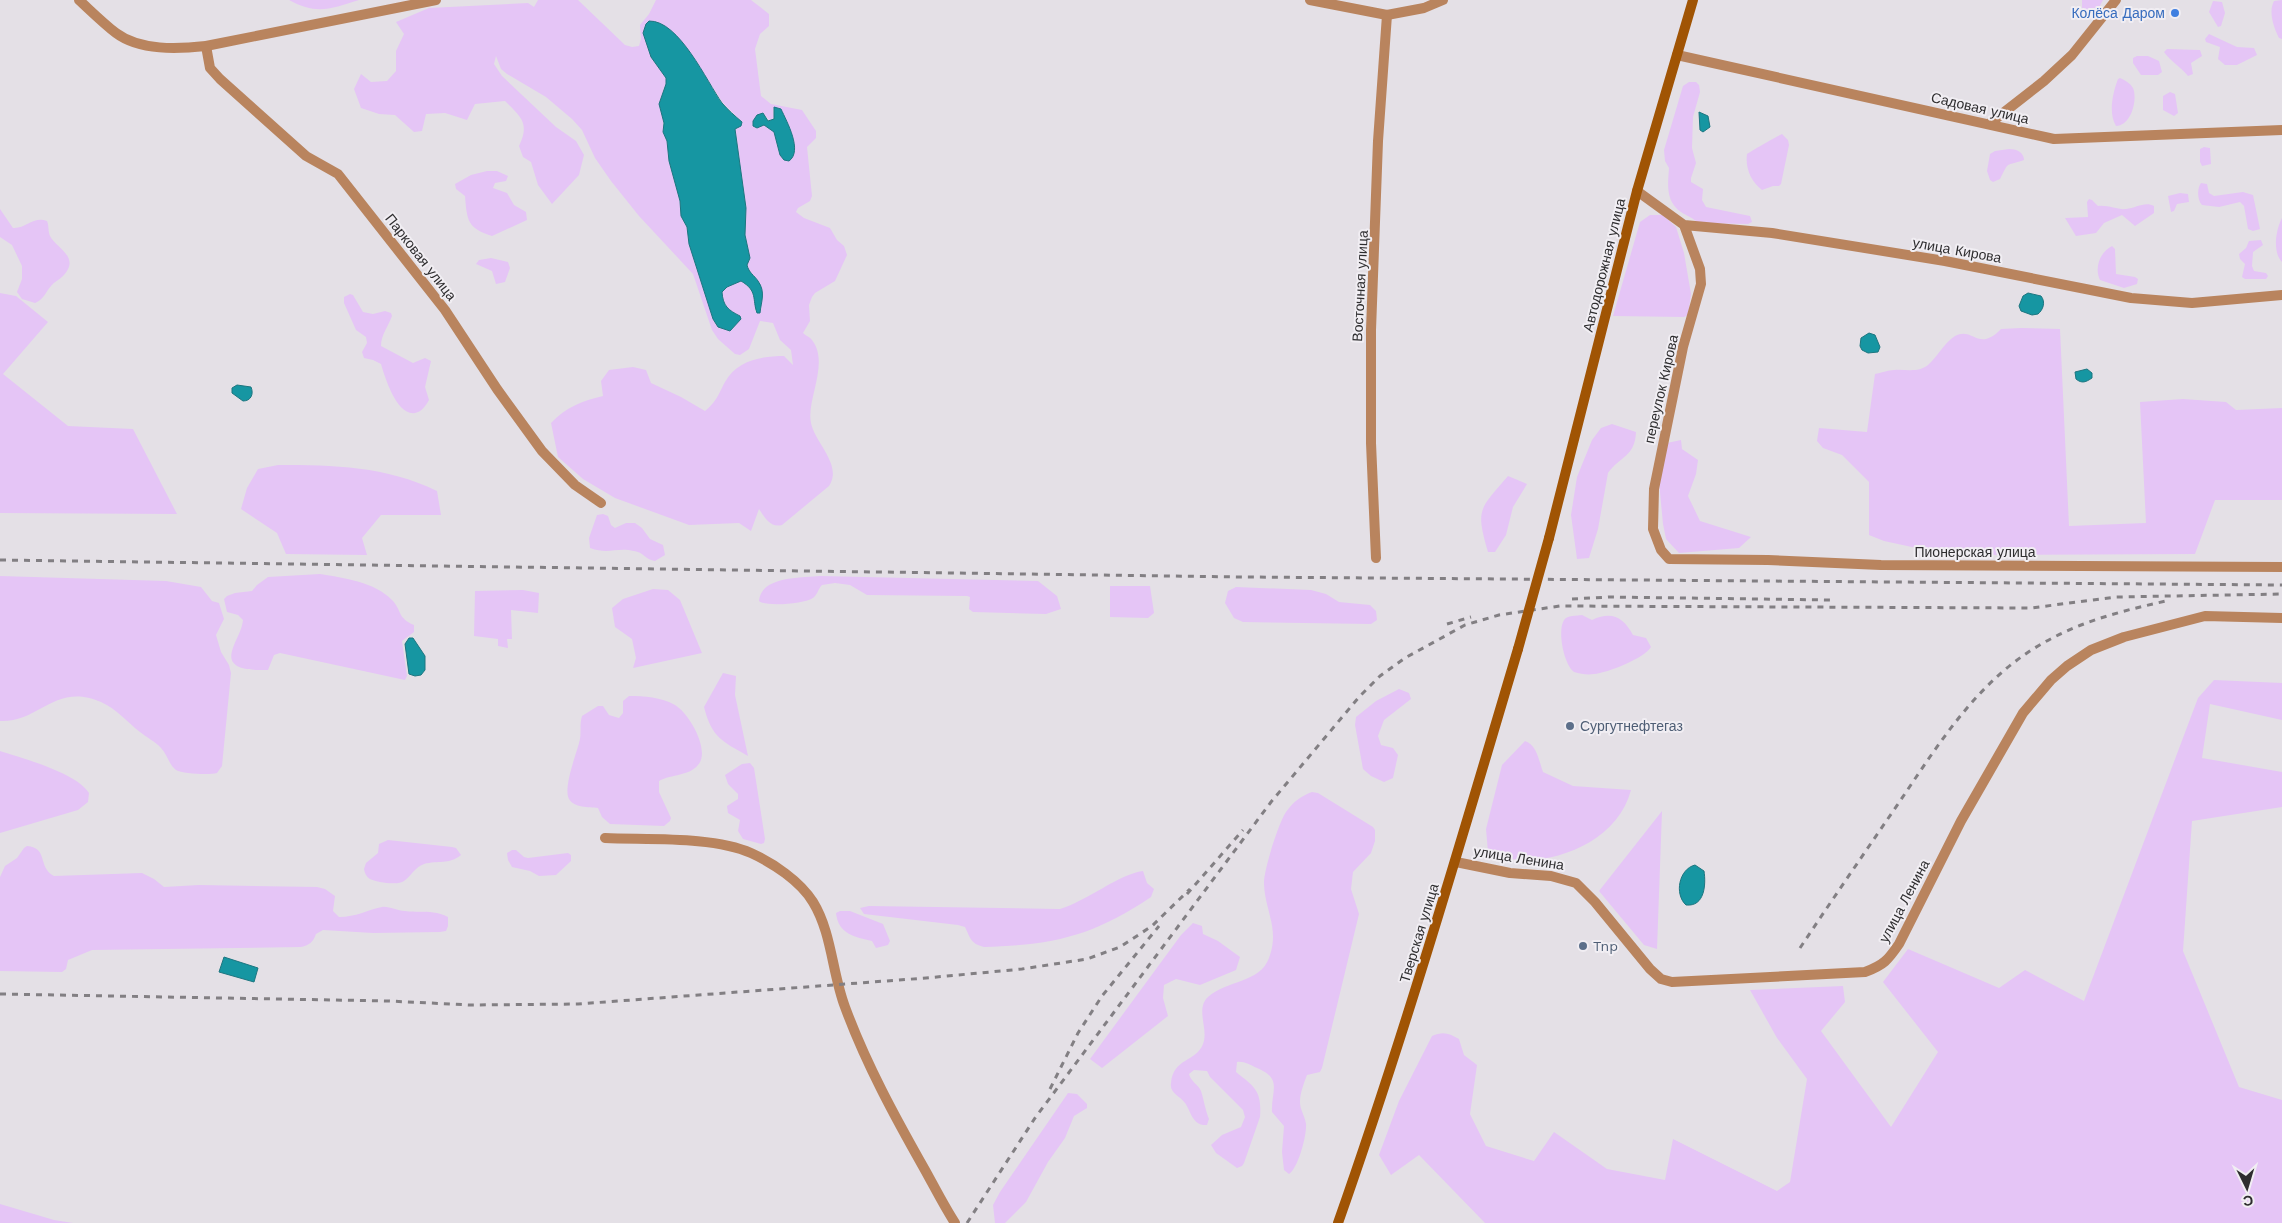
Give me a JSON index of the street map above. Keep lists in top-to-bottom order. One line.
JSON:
{"streets":{"main road":["Автодорожная улица","Тверская улица"],"street":["Садовая улица","улица Кирова","Парковая улица","Восточная улица","переулок Кирова","Пионерская улица","улица Ленина"]},"crossings":[["Садовая улица","Автодорожная улица"],["улица Кирова","переулок Кирова"],["Автодорожная улица","Тверская улица"],["переулок Кирова","Пионерская улица"],["улица Ленина","Тверская улица"]],"places":["Колёса Даром","Сургутнефтегаз","Tnp"],"north":"bottom"}
